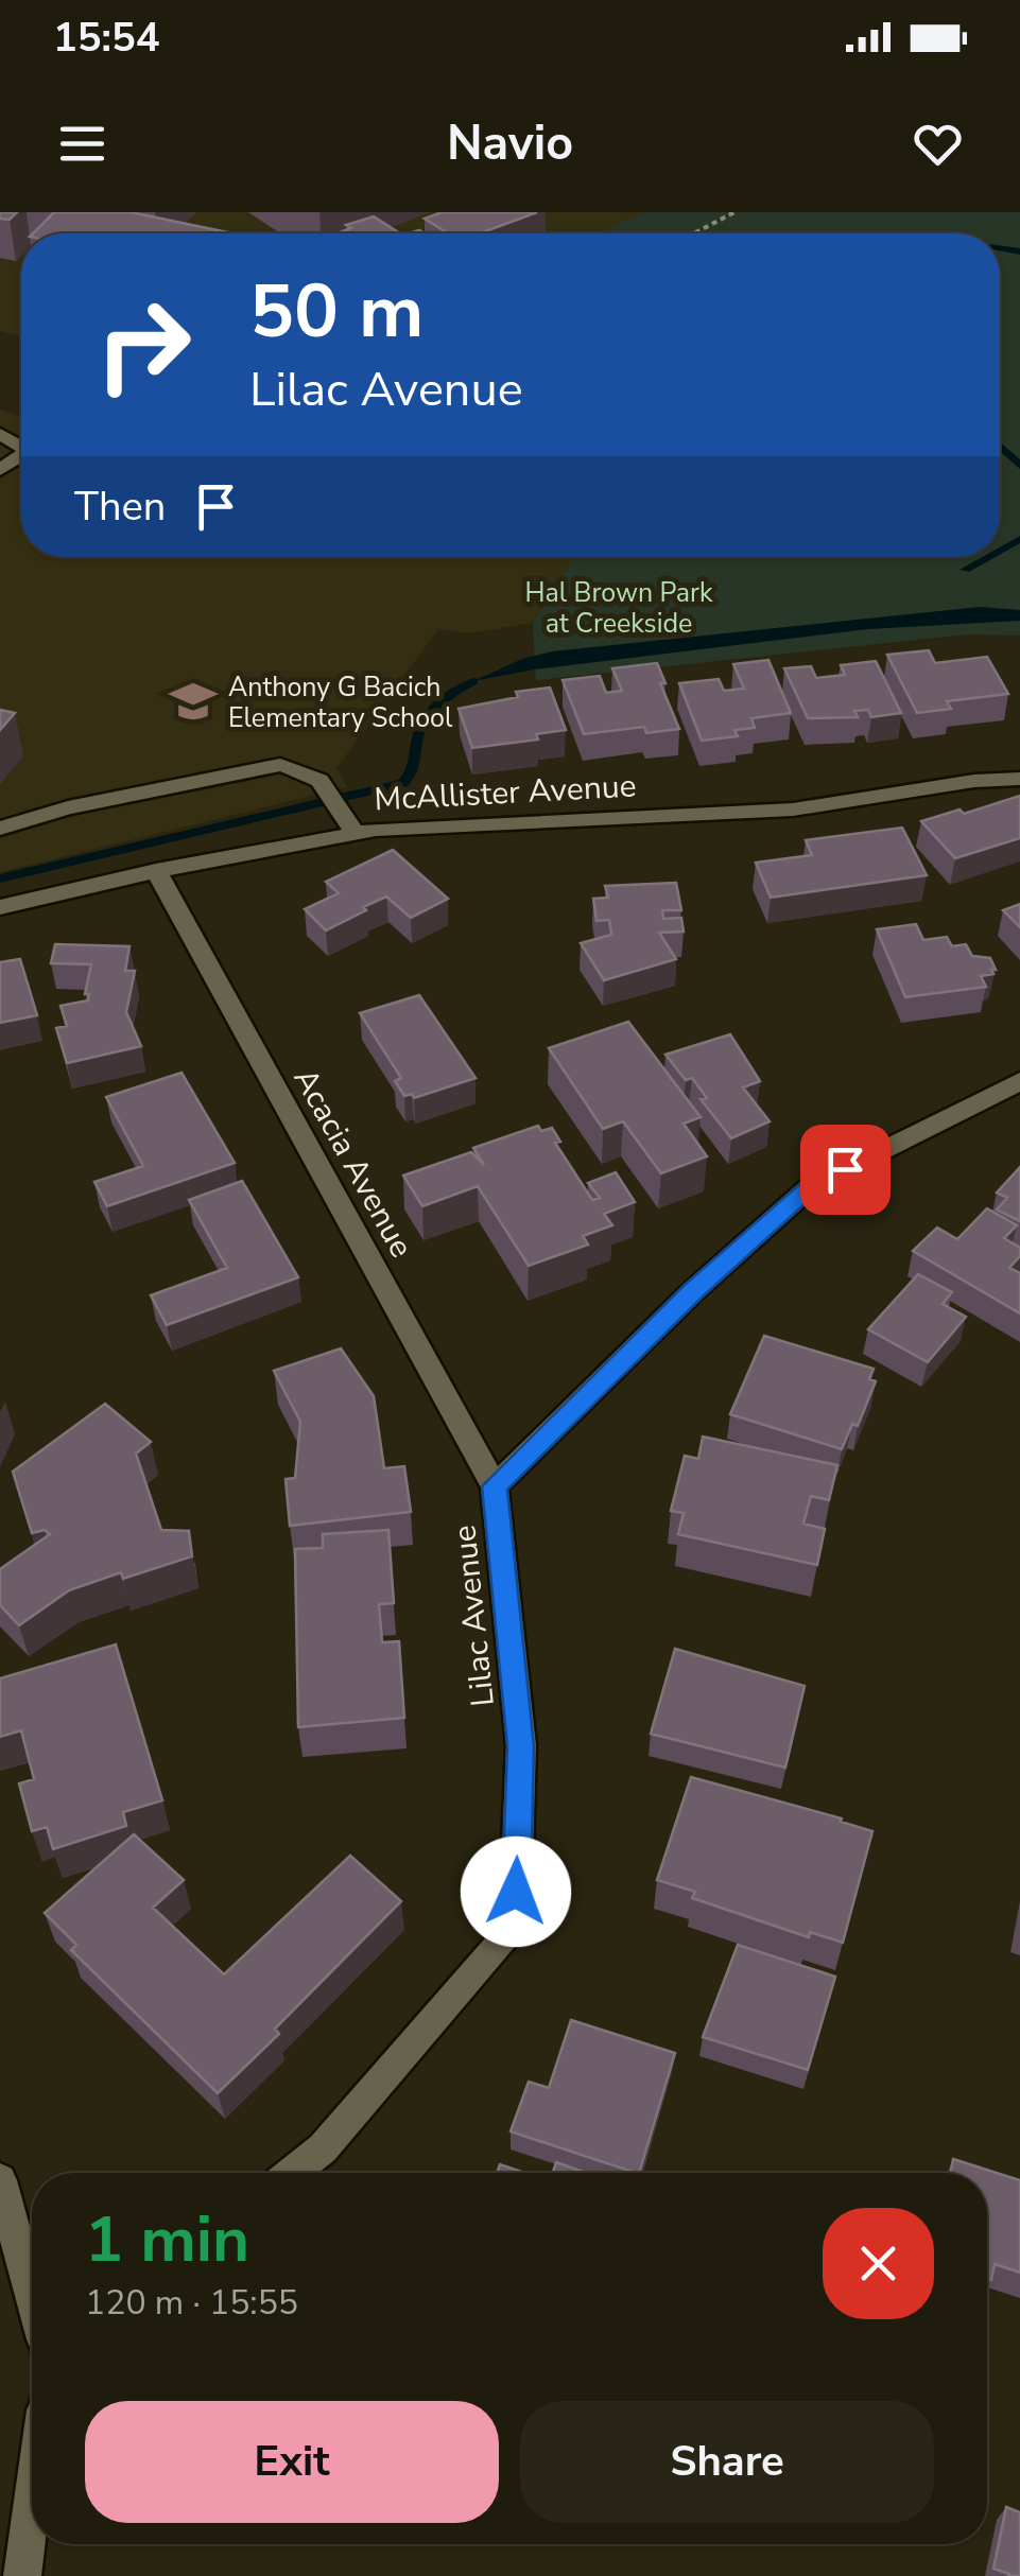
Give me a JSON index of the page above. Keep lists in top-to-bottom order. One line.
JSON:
{"streets":{"street":["McAllister Avenue","Acacia Avenue","Lilac Avenue"]},"crossings":[["McAllister Avenue","Acacia Avenue"],["Acacia Avenue","Lilac Avenue"]],"parks":["Hal Brown Park at Creekside"],"places":{"school or university":["Anthony G Bacich Elementary School"]},"page":{"status":"15:54","header":"Navio","turn":["50 m","Lilac Avenue"],"then":"Then","heading":["1 min","120 m · 15:55"],"buttons":["Exit","Share"]}}
